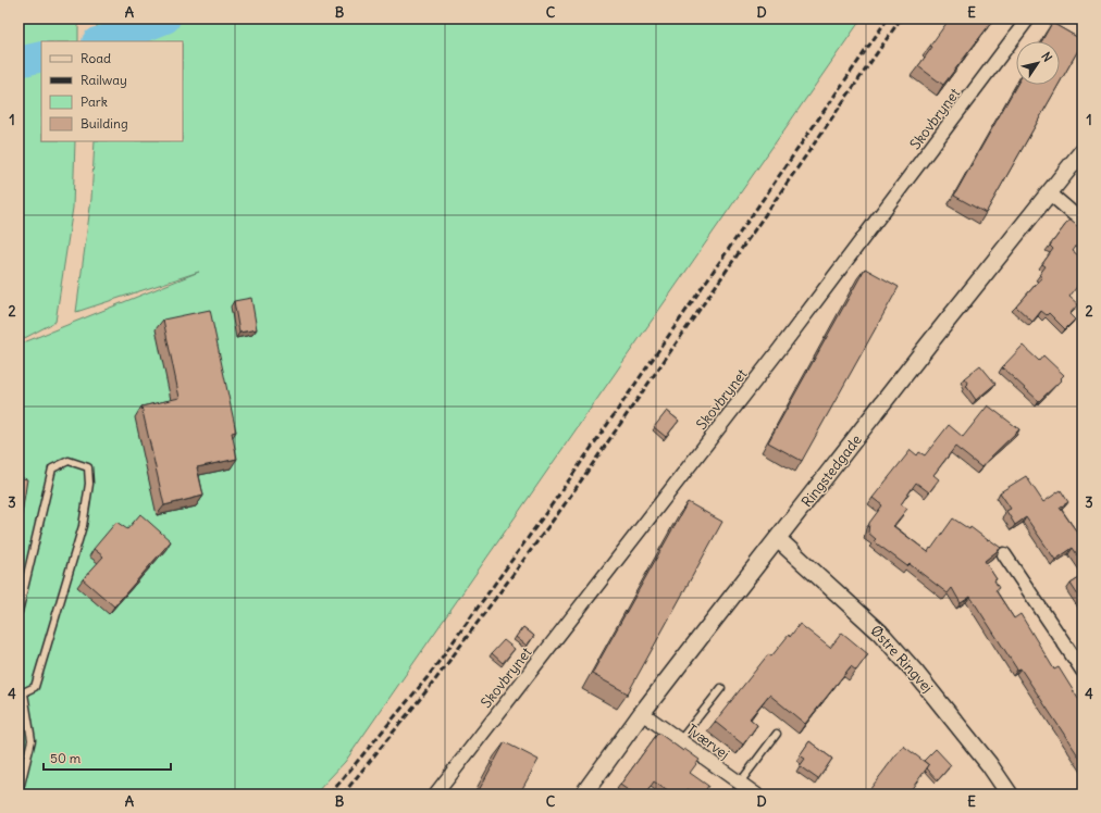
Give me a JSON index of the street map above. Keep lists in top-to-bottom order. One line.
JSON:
{"streets":{"street":["Skovbrynet","Ringstedgade","Østre Ringvej","Tværvej"]},"crossings":[["Ringstedgade","Østre Ringvej"],["Ringstedgade","Tværvej"]],"legend":["Road","Railway","Park","Building"],"scale_bar":"50 m","north":"top right","grid":{"columns":["A","B","C","D","E"],"rows":["1","2","3","4"]}}
